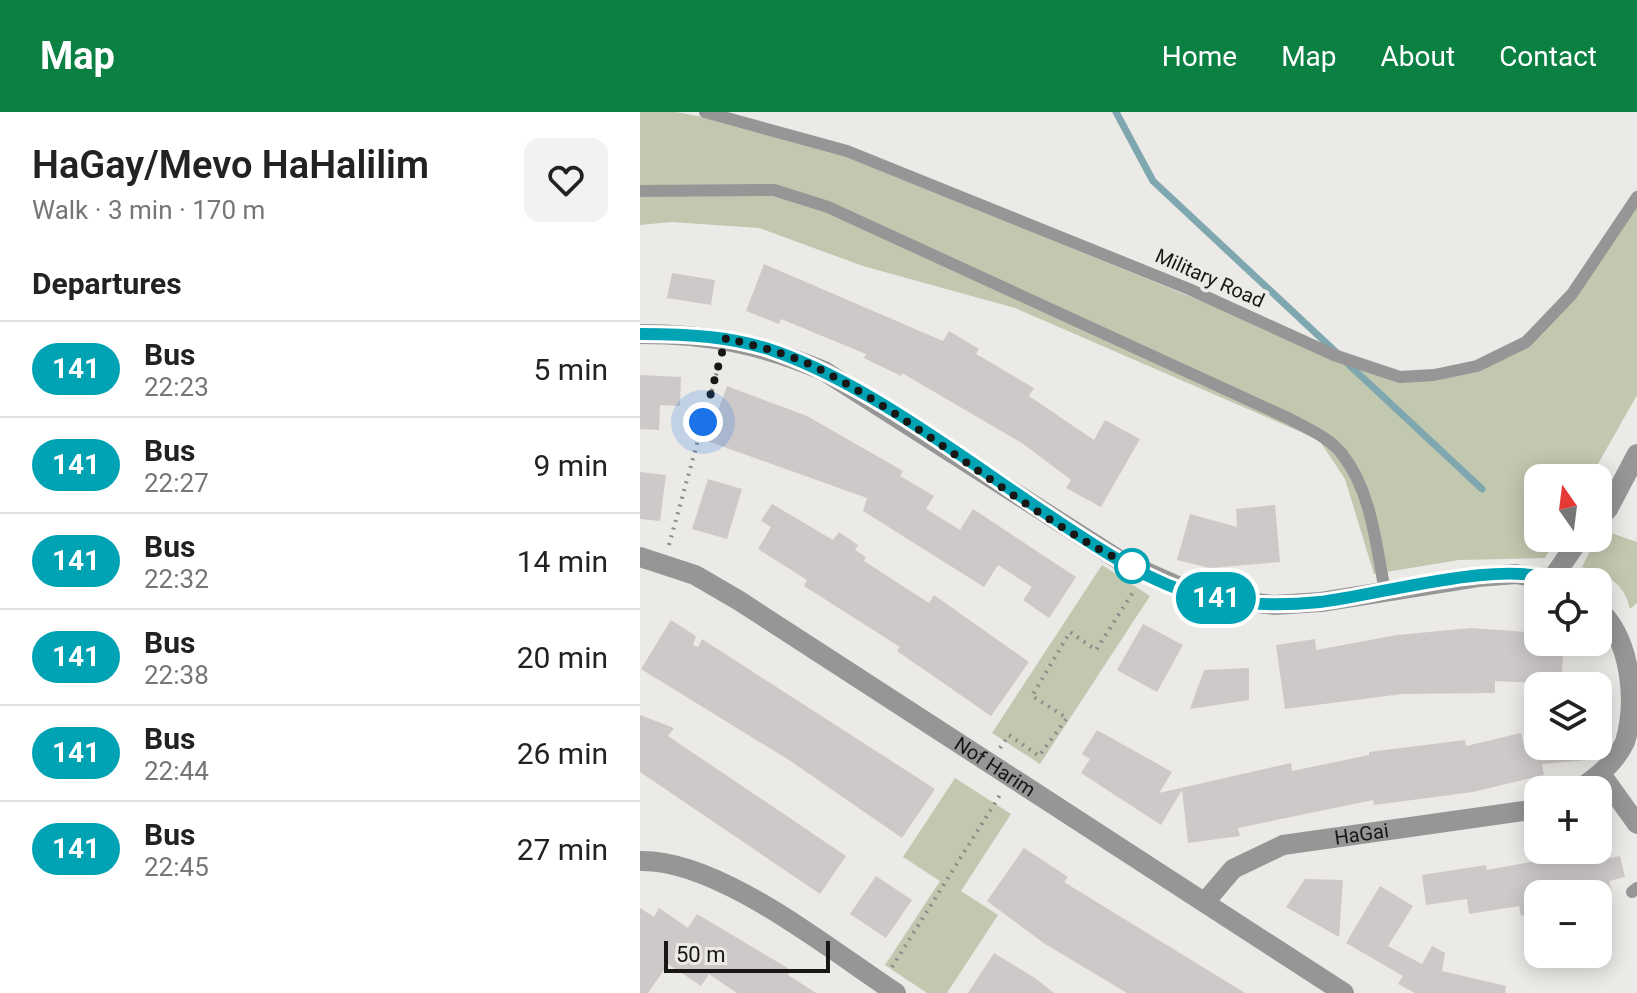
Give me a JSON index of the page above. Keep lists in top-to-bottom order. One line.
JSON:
{"streets":{"street":["Nof Harim","HaGai"],"lane":["Military Road"]},"crossings":[["Nof Harim","HaGai"]],"lines":["bus line 141"],"scale_bar":"50 m","north":"top","page":{"header":"Map","nav":["Home","Map","About","Contact"],"heading":[["HaGay/Mevo HaHalilim","Walk · 3 min · 170 m"],"Departures"],"on_map":"141","list":[{"mark":"141","name":"Bus","note":"22:23","value":"5 min"},{"mark":"141","name":"Bus","note":"22:27","value":"9 min"},{"mark":"141","name":"Bus","note":"22:32","value":"14 min"},{"mark":"141","name":"Bus","note":"22:38","value":"20 min"},{"mark":"141","name":"Bus","note":"22:44","value":"26 min"},{"mark":"141","name":"Bus","note":"22:45","value":"27 min"}],"map_buttons":["+","−"],"scale":"50 m"}}
